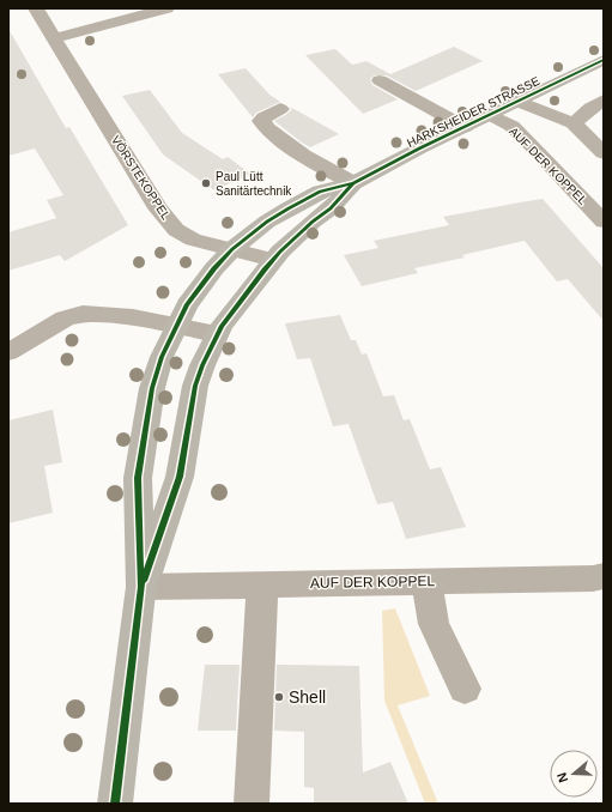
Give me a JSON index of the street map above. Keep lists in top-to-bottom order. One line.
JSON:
{"streets":{"main road":["HARKSHEIDER STRASSE"],"street":["AUF DER KOPPEL","VÖRSTEKOPPEL"]},"crossings":[["HARKSHEIDER STRASSE","AUF DER KOPPEL"],["HARKSHEIDER STRASSE","VÖRSTEKOPPEL"]],"places":["Paul Lütt Sanitärtechnik","Shell"],"north":"left"}
